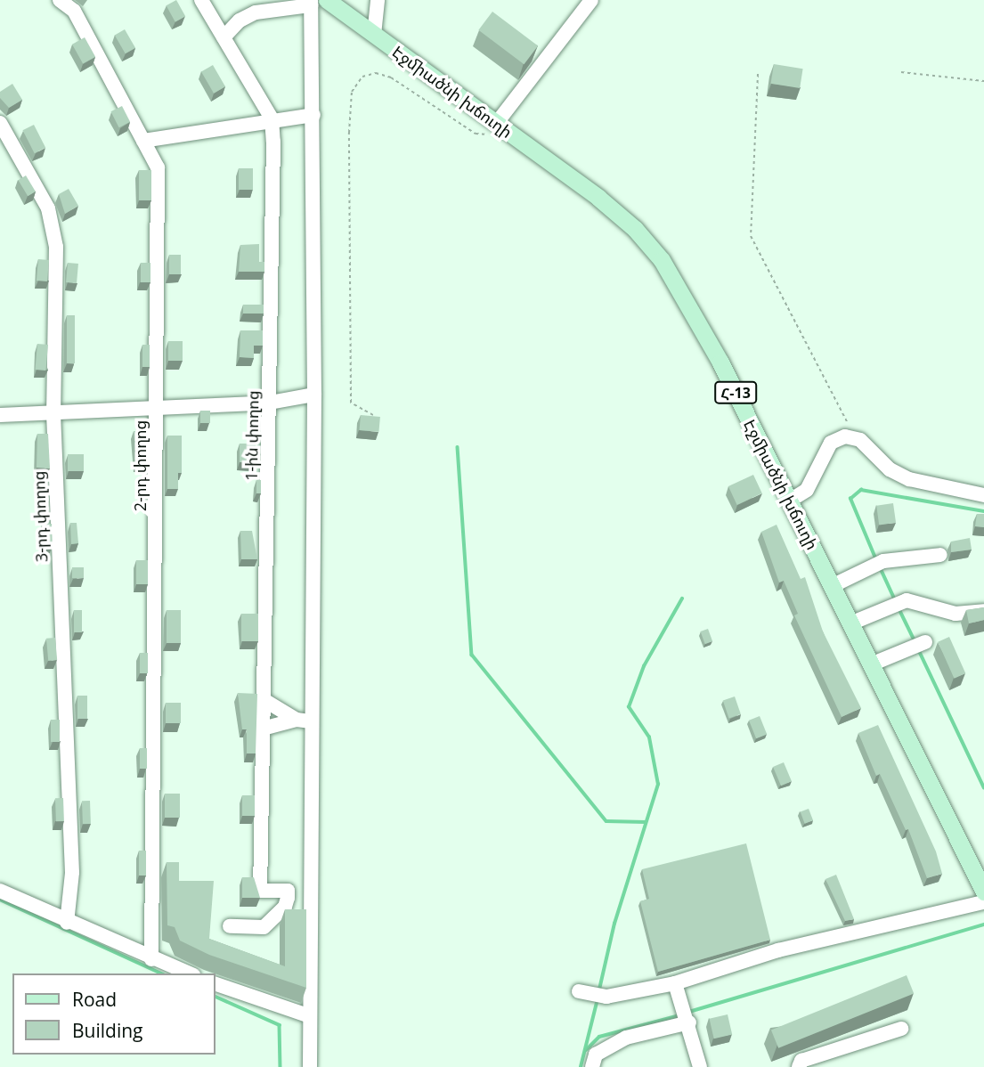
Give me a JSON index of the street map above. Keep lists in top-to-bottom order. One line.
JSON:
{"streets":{"main road":["Էջմիածնի խճուղի","Հ-13"],"street":["1-ին փողոց","2-րդ փողոց","3-րդ փողոց"]},"legend":["Road","Building"]}
